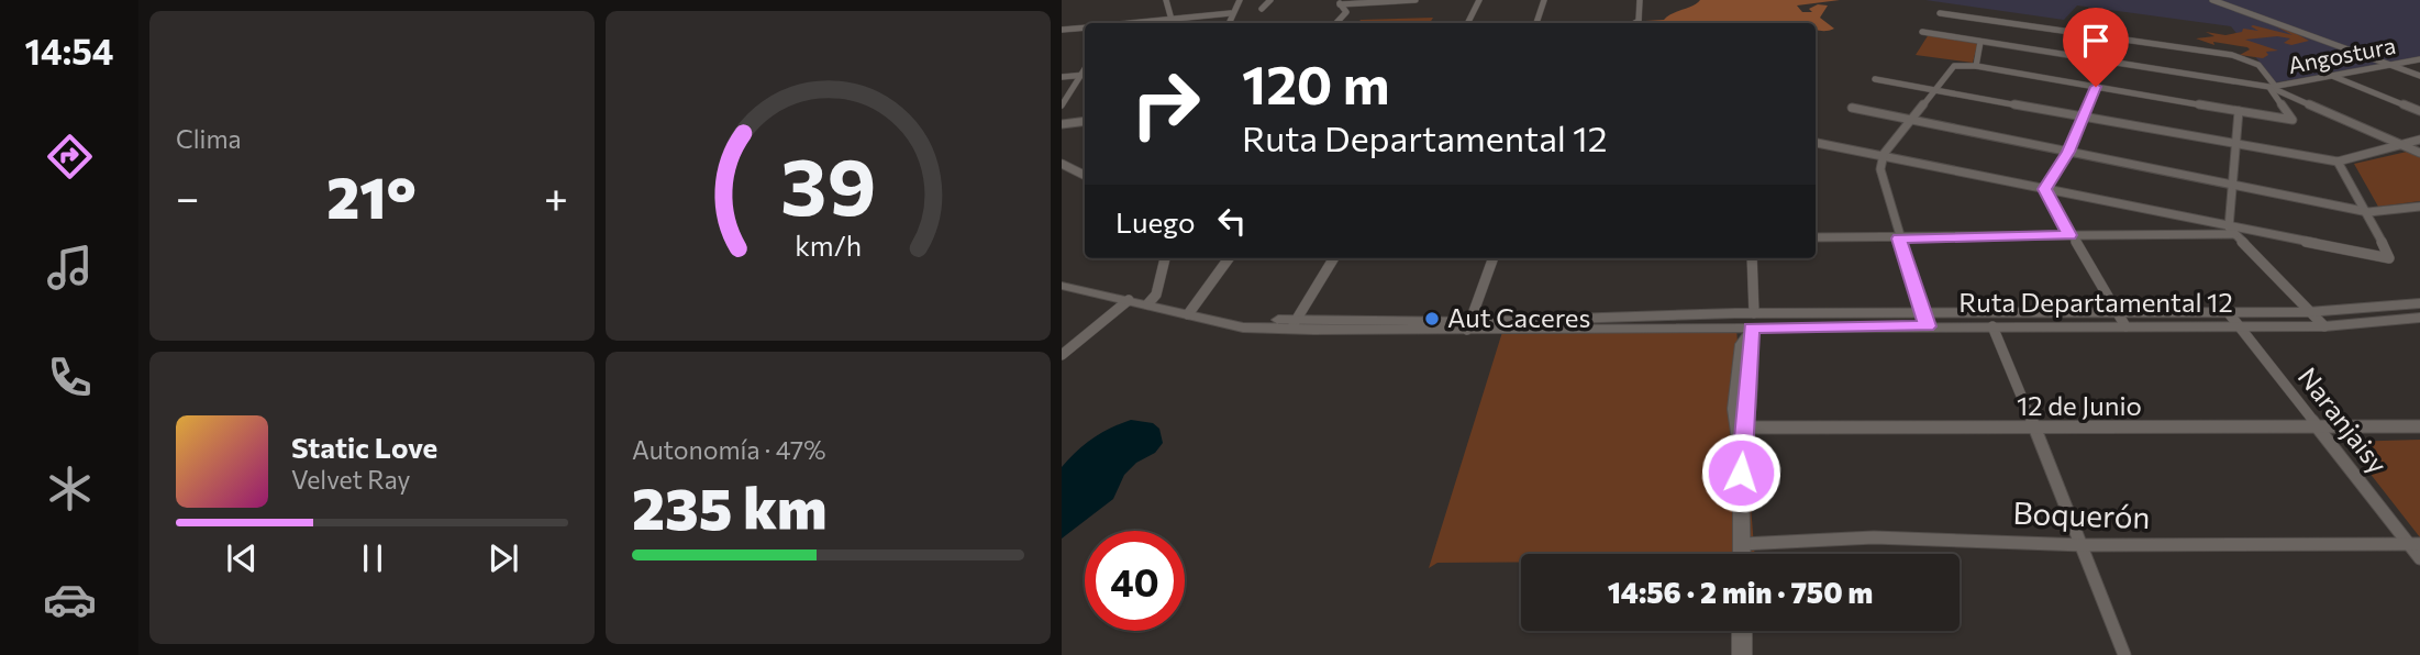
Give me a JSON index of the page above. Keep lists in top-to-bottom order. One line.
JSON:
{"streets":{"main road":["Ruta Departamental 12"],"street":["Angostura","12 de Junio","Naranjaisy","Boquerón"]},"crossings":[["Ruta Departamental 12","Naranjaisy"],["12 de Junio","Naranjaisy"],["Naranjaisy","Boquerón"]],"places":["Aut Caceres"],"page":{"tabs":"14:54","tile":["Clima",["Autonomía · 47%","235 km"]],"turn":["120 m","Ruta Departamental 12"],"heat":["−","21°","+"],"then":"Luego","song":["Static Love","Velvet Ray"],"limit":"40","trip":"14:56 · 2 min · 750 m","gauge":["39","km/h"]}}
